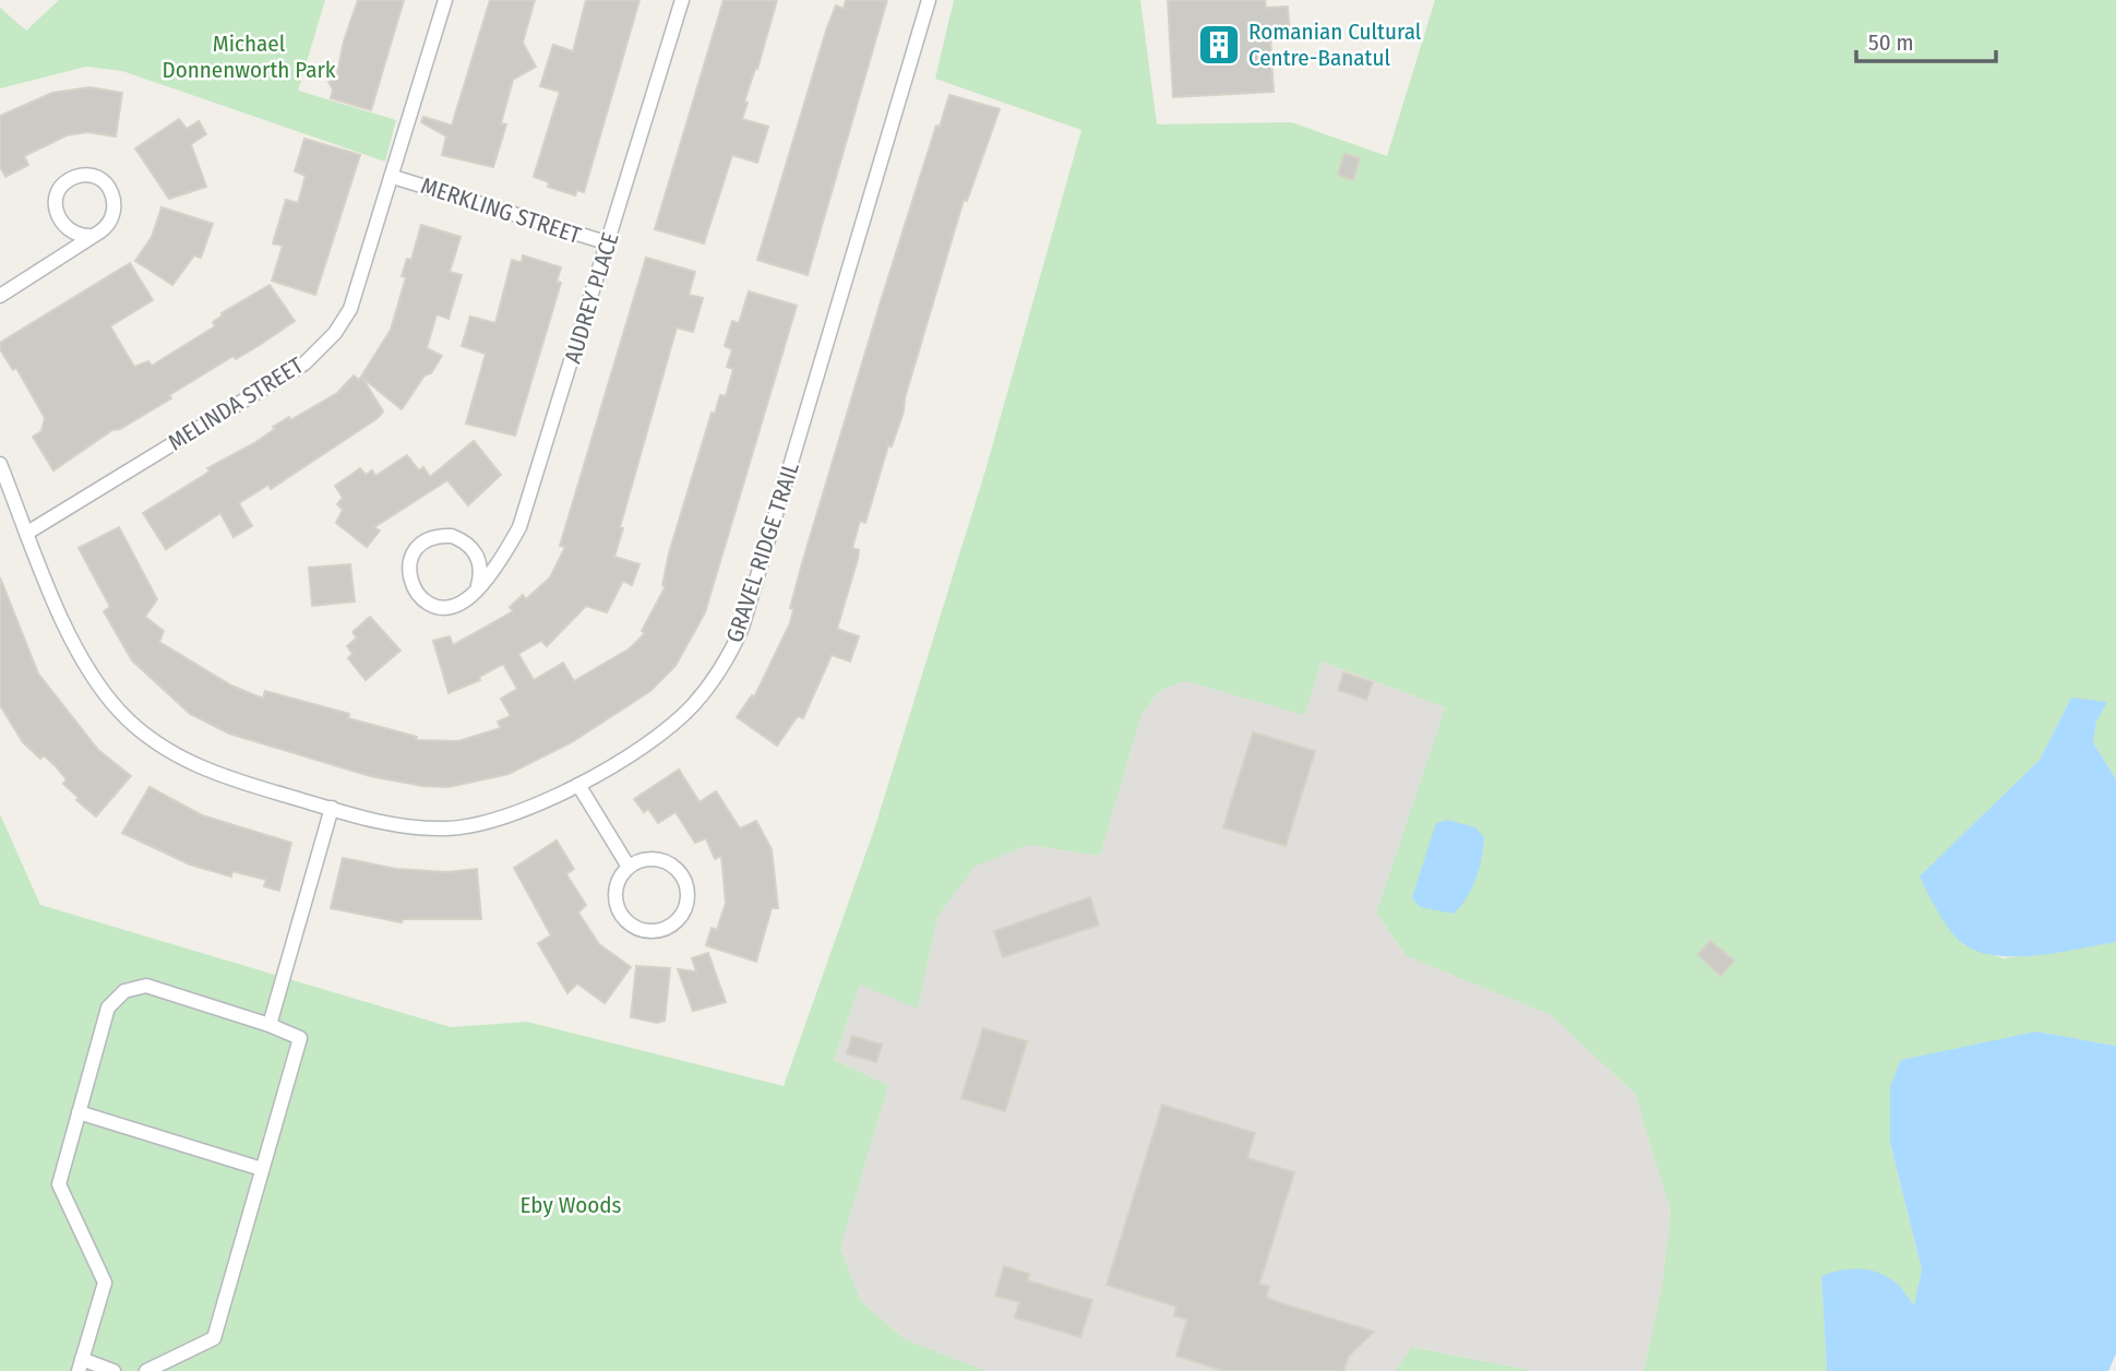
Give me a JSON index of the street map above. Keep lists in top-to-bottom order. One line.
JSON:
{"streets":{"street":["MERKLING STREET","AUDREY PLACE","MELINDA STREET","GRAVEL RIDGE TRAIL"]},"crossings":[["MERKLING STREET","AUDREY PLACE"],["MERKLING STREET","MELINDA STREET"],["MELINDA STREET","GRAVEL RIDGE TRAIL"]],"parks":["Michael Donnenworth Park","Eby Woods"],"places":{"building":["Romanian Cultural Centre-Banatul"]},"scale_bar":"50 m"}
